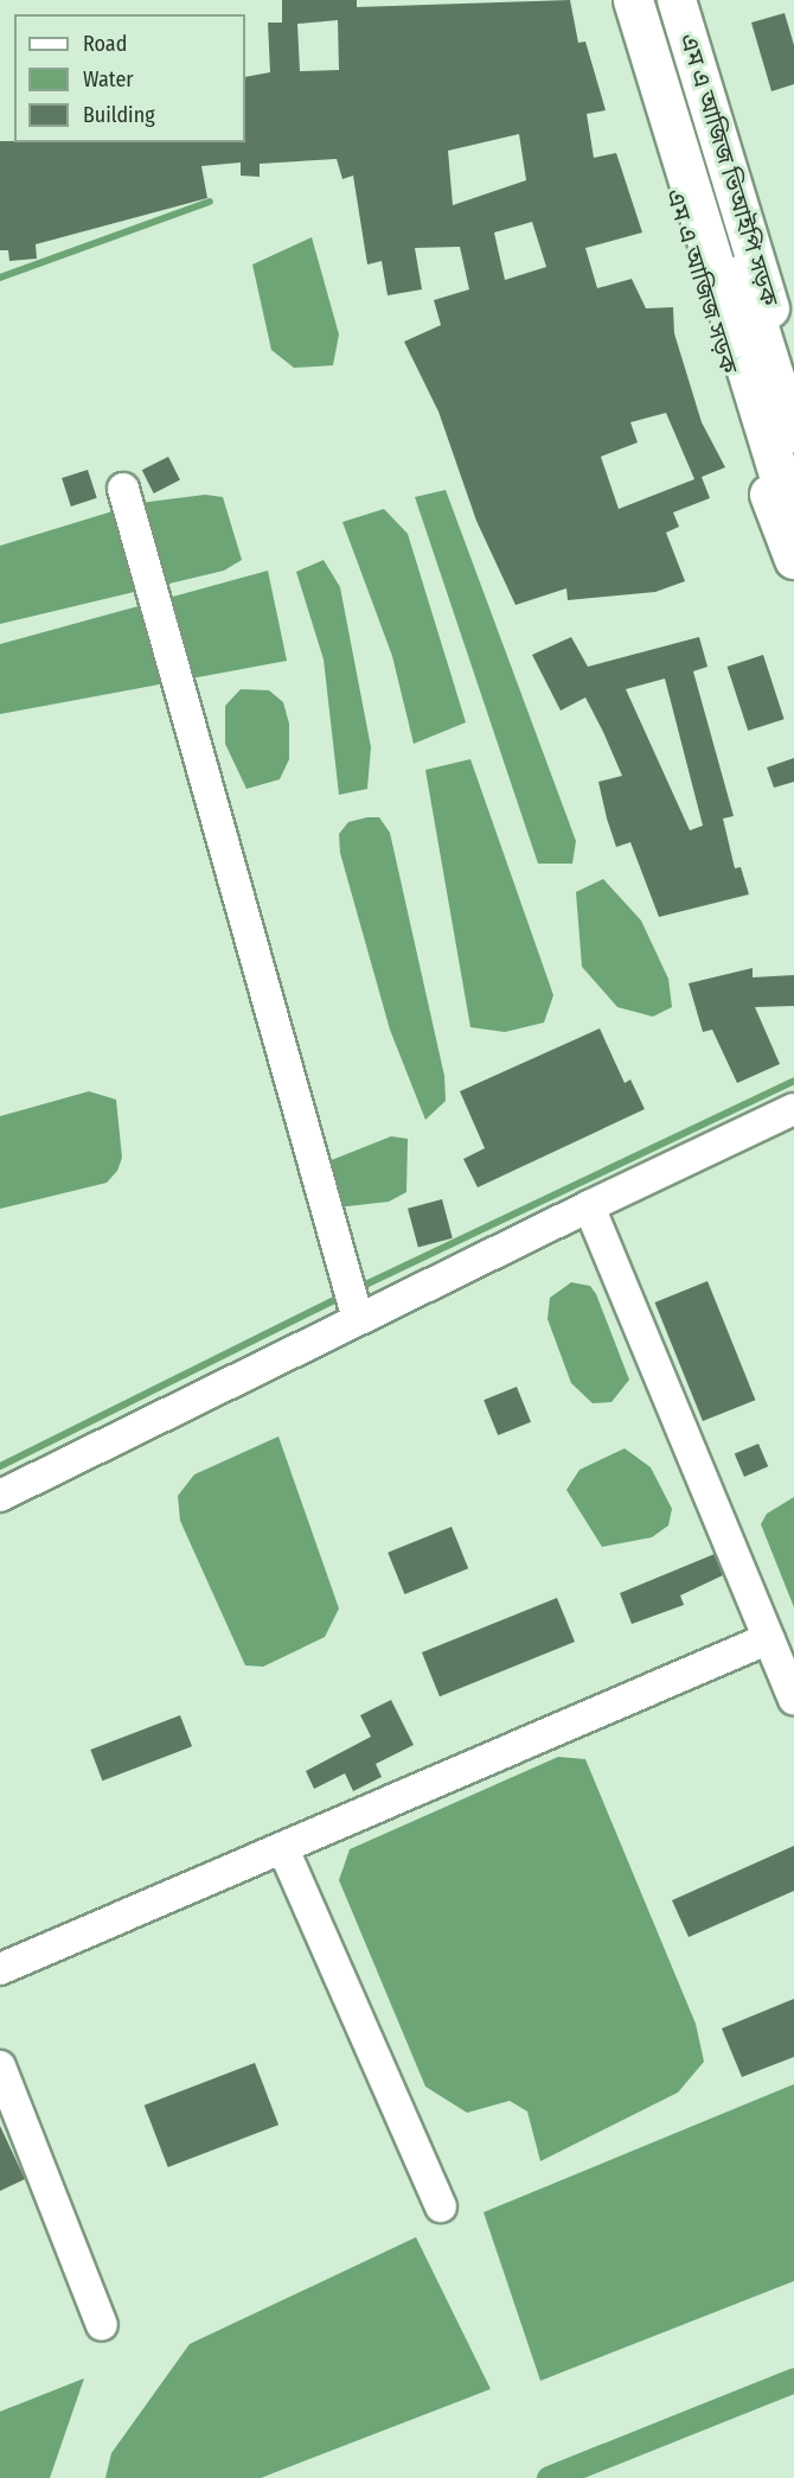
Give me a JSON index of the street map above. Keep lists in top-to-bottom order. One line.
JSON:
{"streets":{"main road":["এম এ আজিজ ভিআইপি সড়ক","এম এ আজিজ সড়ক"]},"legend":["Road","Water","Building"]}
